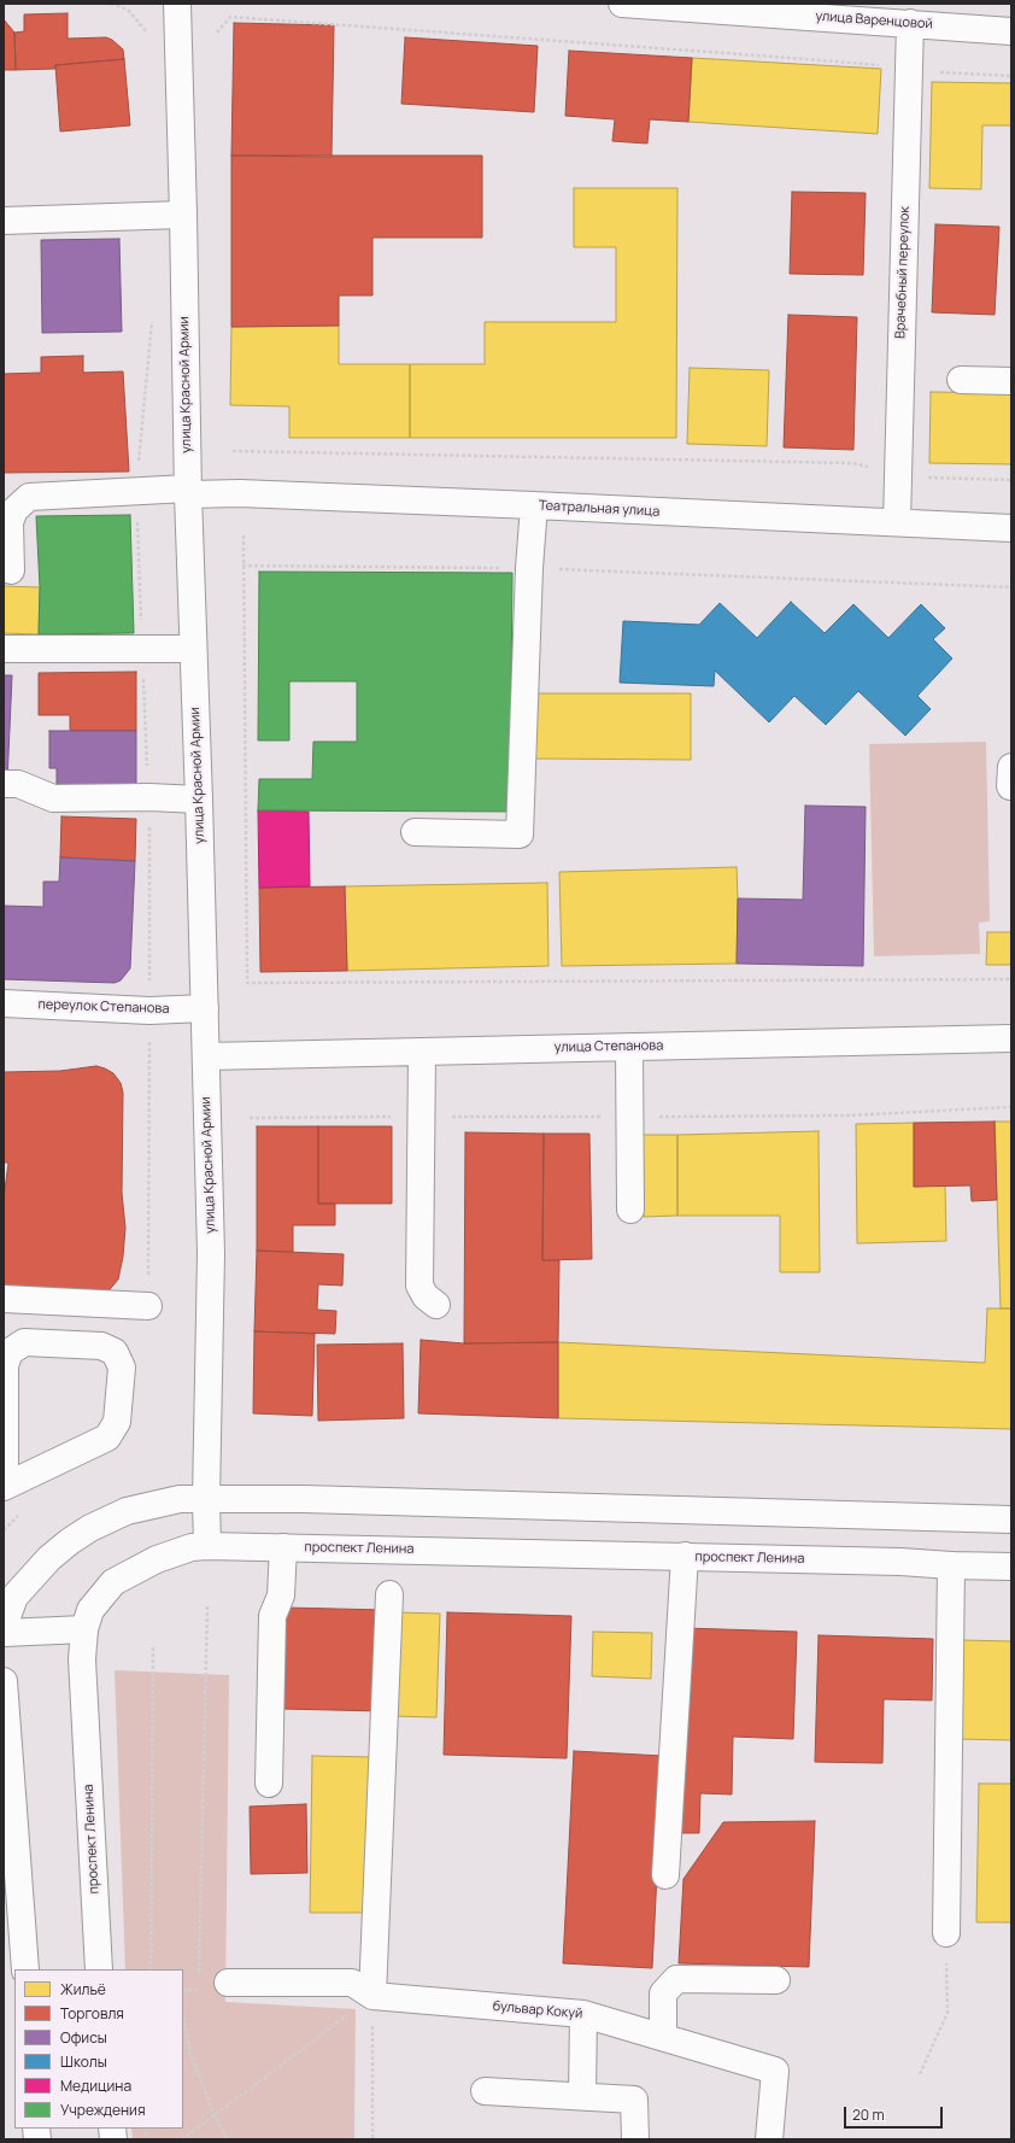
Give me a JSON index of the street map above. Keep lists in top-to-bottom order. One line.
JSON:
{"streets":{"main road":["улица Варенцовой","Врачебный переулок","улица Красной Армии","Театральная улица","переулок Степанова","улица Степанова","проспект Ленина","бульвар Кокуй"]},"crossings":[["улица Варенцовой","Врачебный переулок"],["Врачебный переулок","Театральная улица"],["улица Красной Армии","Театральная улица"],["улица Красной Армии","переулок Степанова"],["улица Красной Армии","улица Степанова"],["улица Красной Армии","проспект Ленина"]],"legend":["Жильё","Торговля","Офисы","Школы","Медицина","Учреждения"],"scale_bar":"20 m"}
